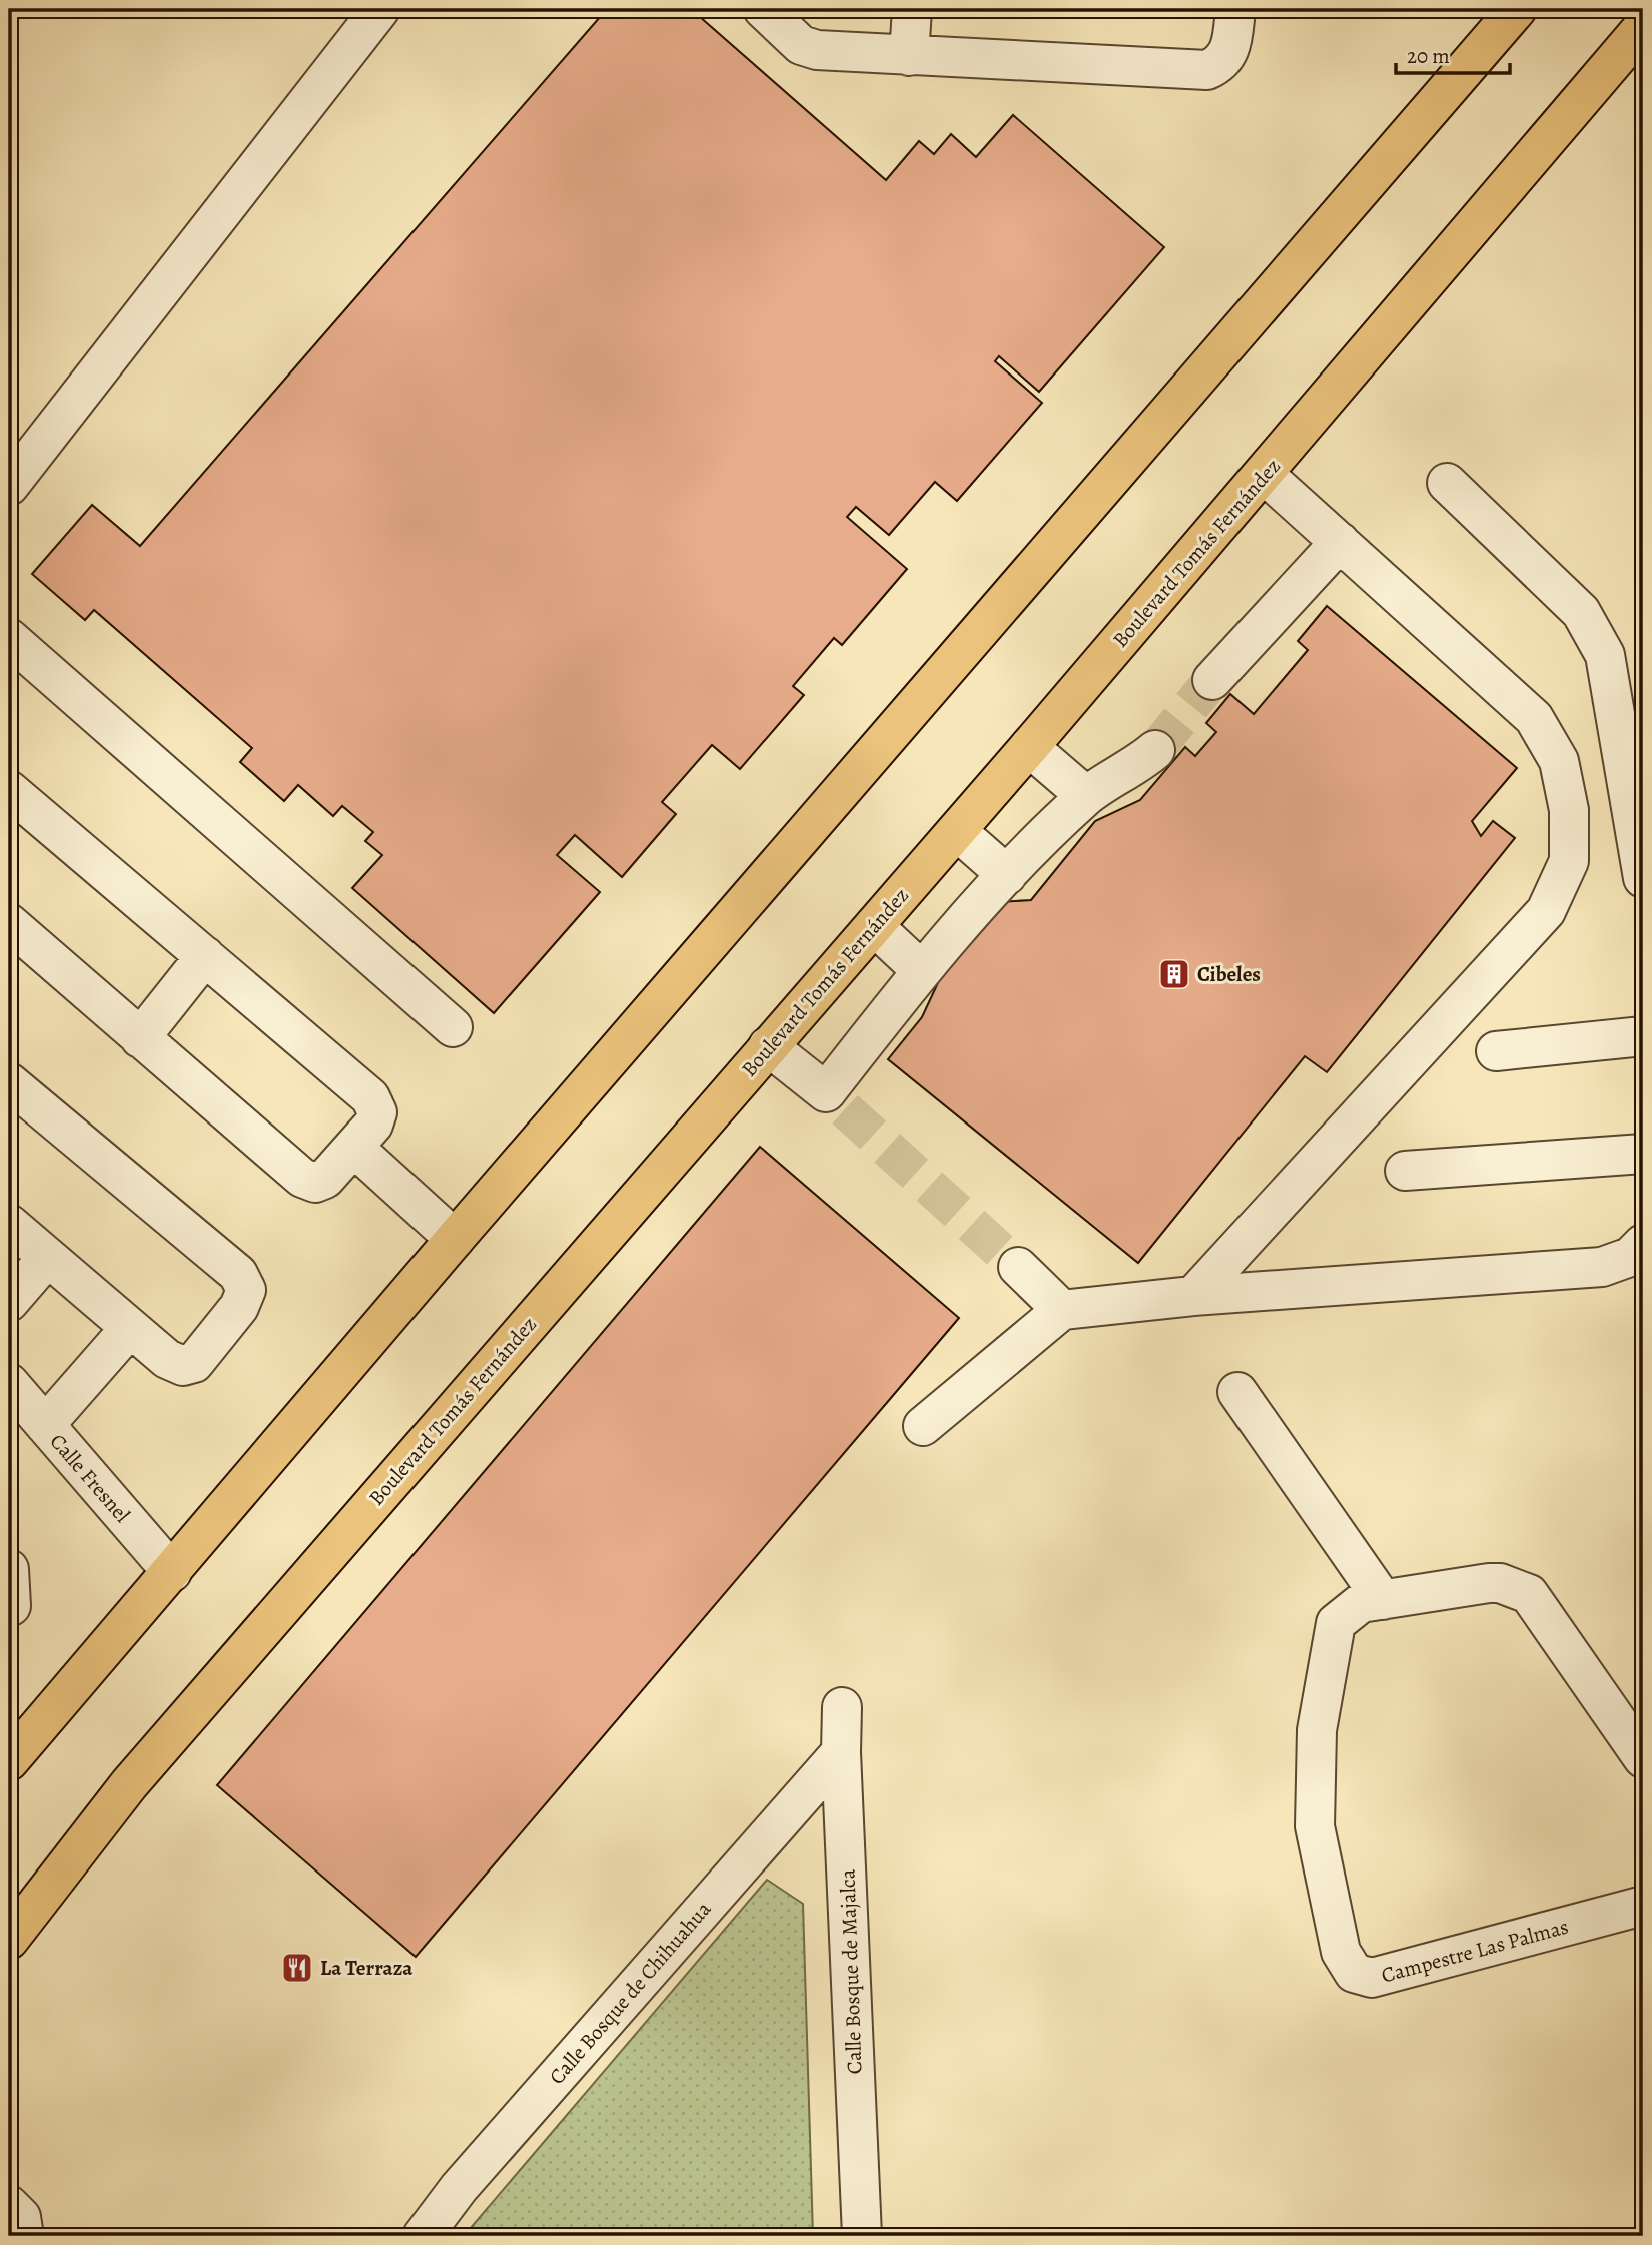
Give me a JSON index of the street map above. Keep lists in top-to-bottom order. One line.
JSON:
{"streets":{"main road":["Boulevard Tomás Fernández"],"street":["Calle Fresnel","Campestre Las Palmas","Calle Bosque de Majalca","Calle Bosque de Chihuahua"]},"crossings":[["Calle Bosque de Majalca","Calle Bosque de Chihuahua"]],"places":{"building":["Cibeles"],"restaurant":["La Terraza"]},"scale_bar":"20 m"}
